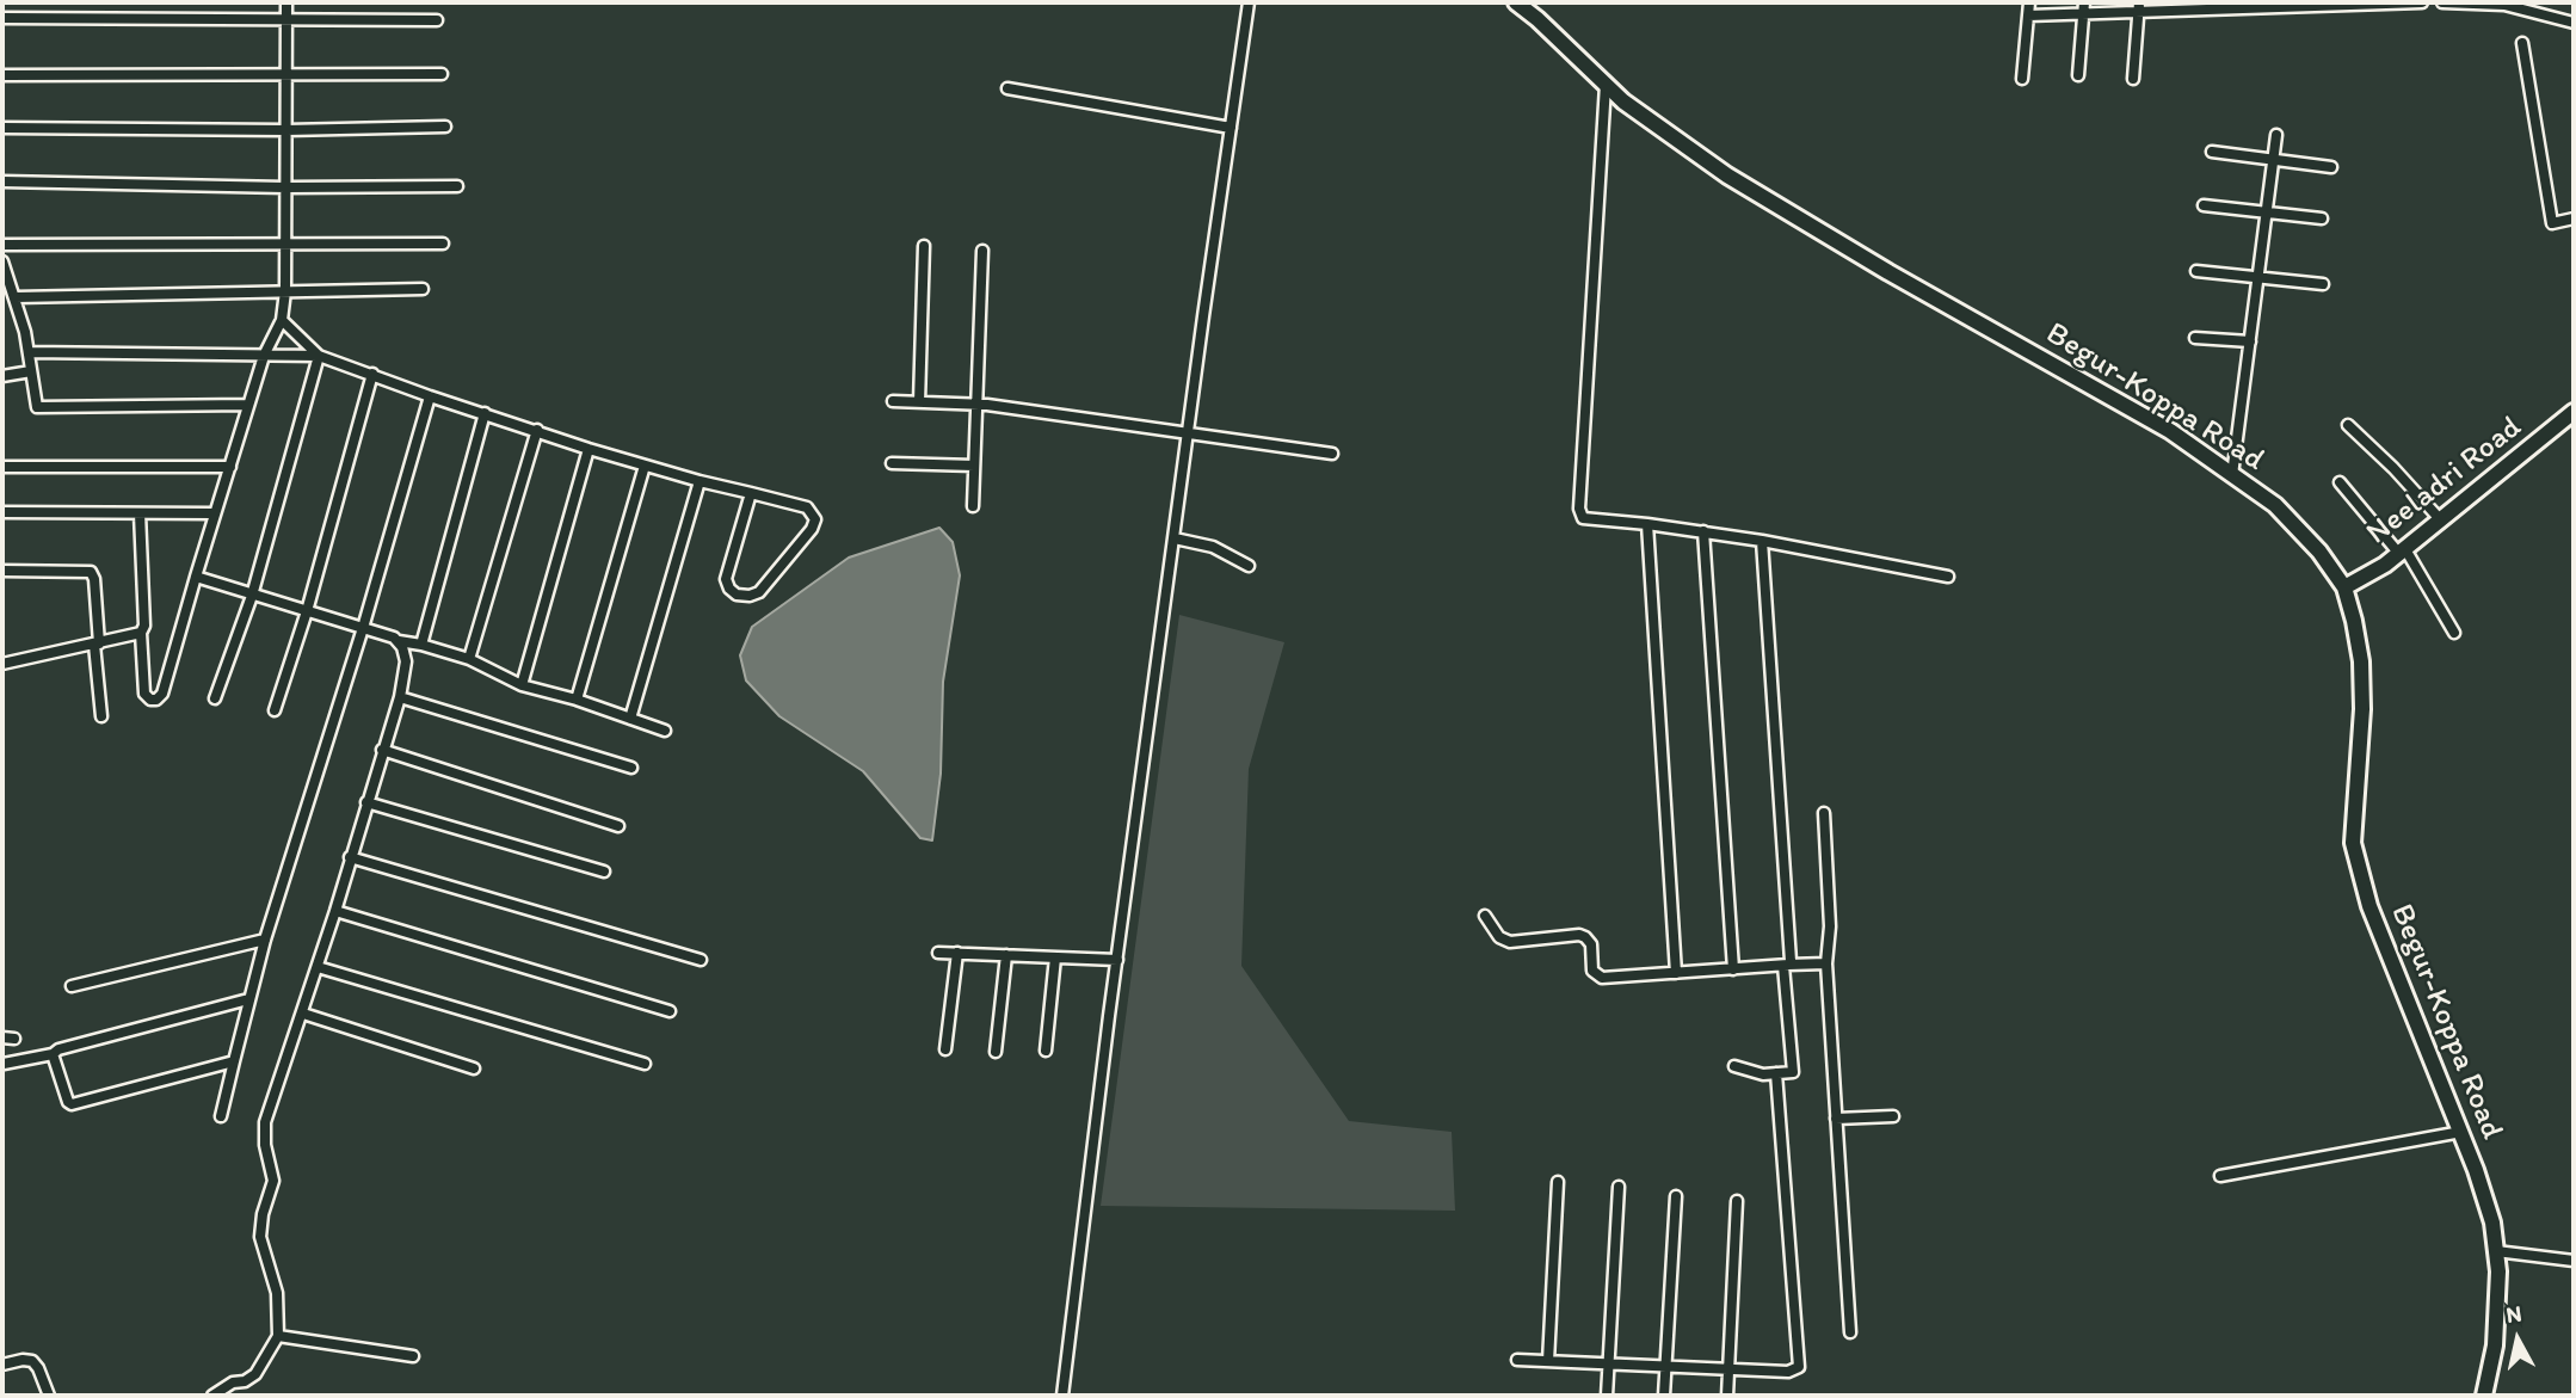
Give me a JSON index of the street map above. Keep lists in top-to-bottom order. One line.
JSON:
{"streets":{"main road":["Begur-Koppa Road","Neeladri Road"]},"crossings":[["Begur-Koppa Road","Neeladri Road"]],"north":"top"}
